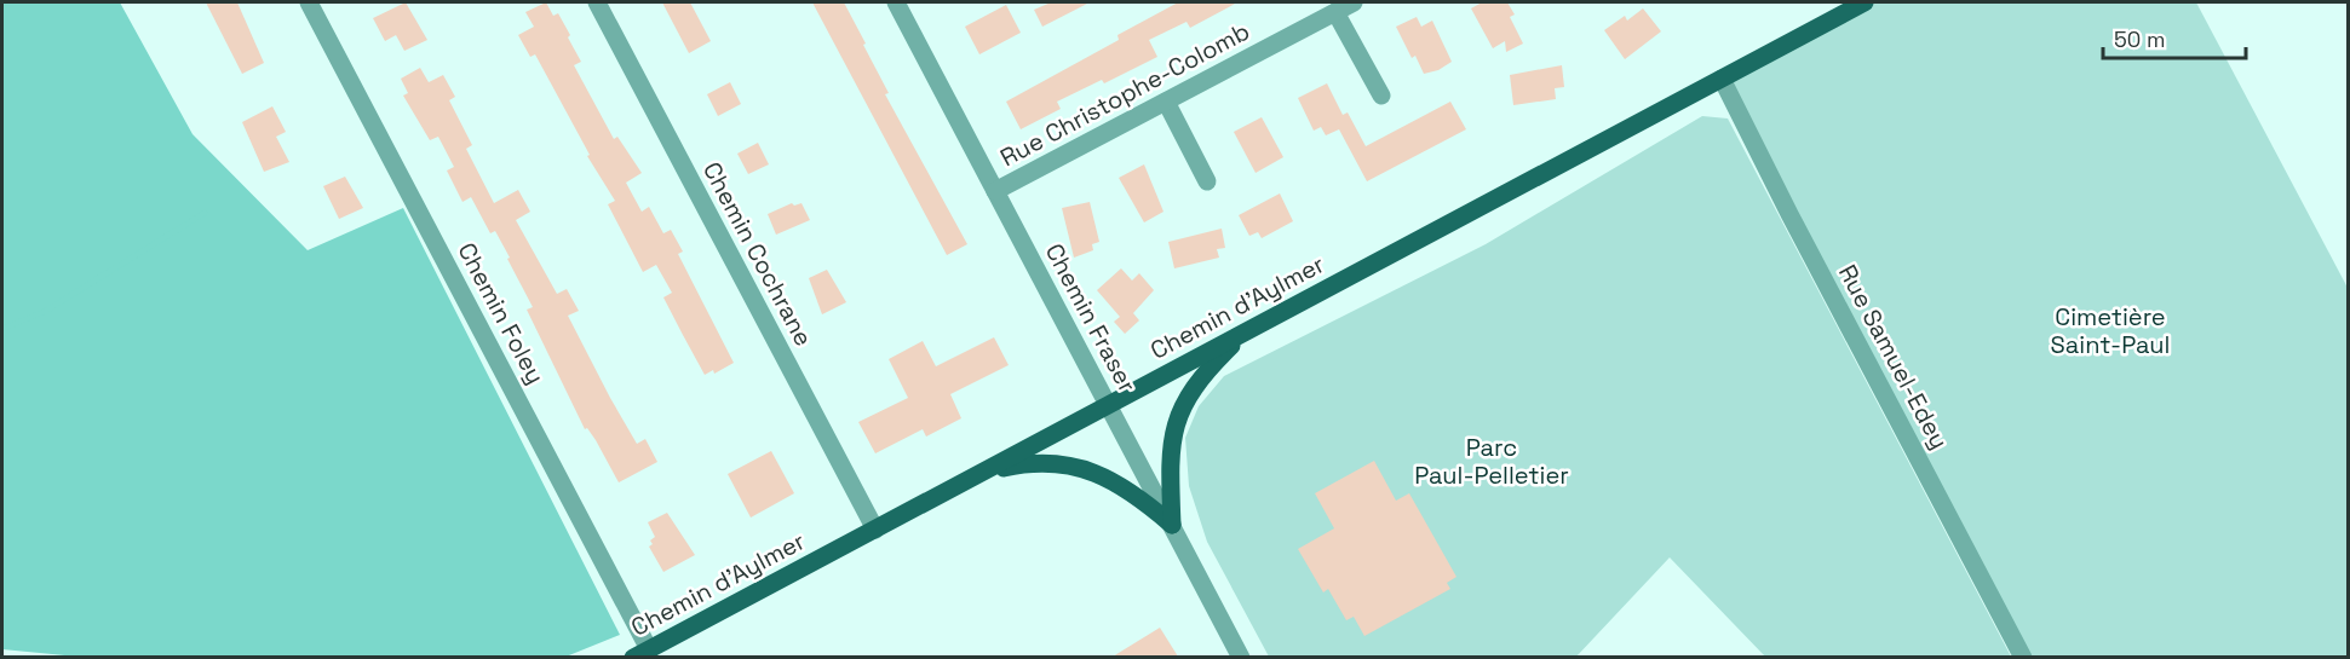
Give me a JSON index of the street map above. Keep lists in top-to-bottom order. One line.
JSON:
{"streets":{"main road":["Chemin d'Aylmer"],"street":["Rue Christophe-Colomb","Chemin Cochrane","Chemin Foley","Chemin Fraser","Rue Samuel-Edey"]},"crossings":[["Rue Christophe-Colomb","Chemin Fraser"],["Chemin Cochrane","Chemin d'Aylmer"],["Chemin d'Aylmer","Chemin Foley"],["Chemin d'Aylmer","Chemin Fraser"],["Chemin d'Aylmer","Rue Samuel-Edey"]],"parks":["Cimetière Saint-Paul","Parc Paul-Pelletier"],"scale_bar":"50 m"}
